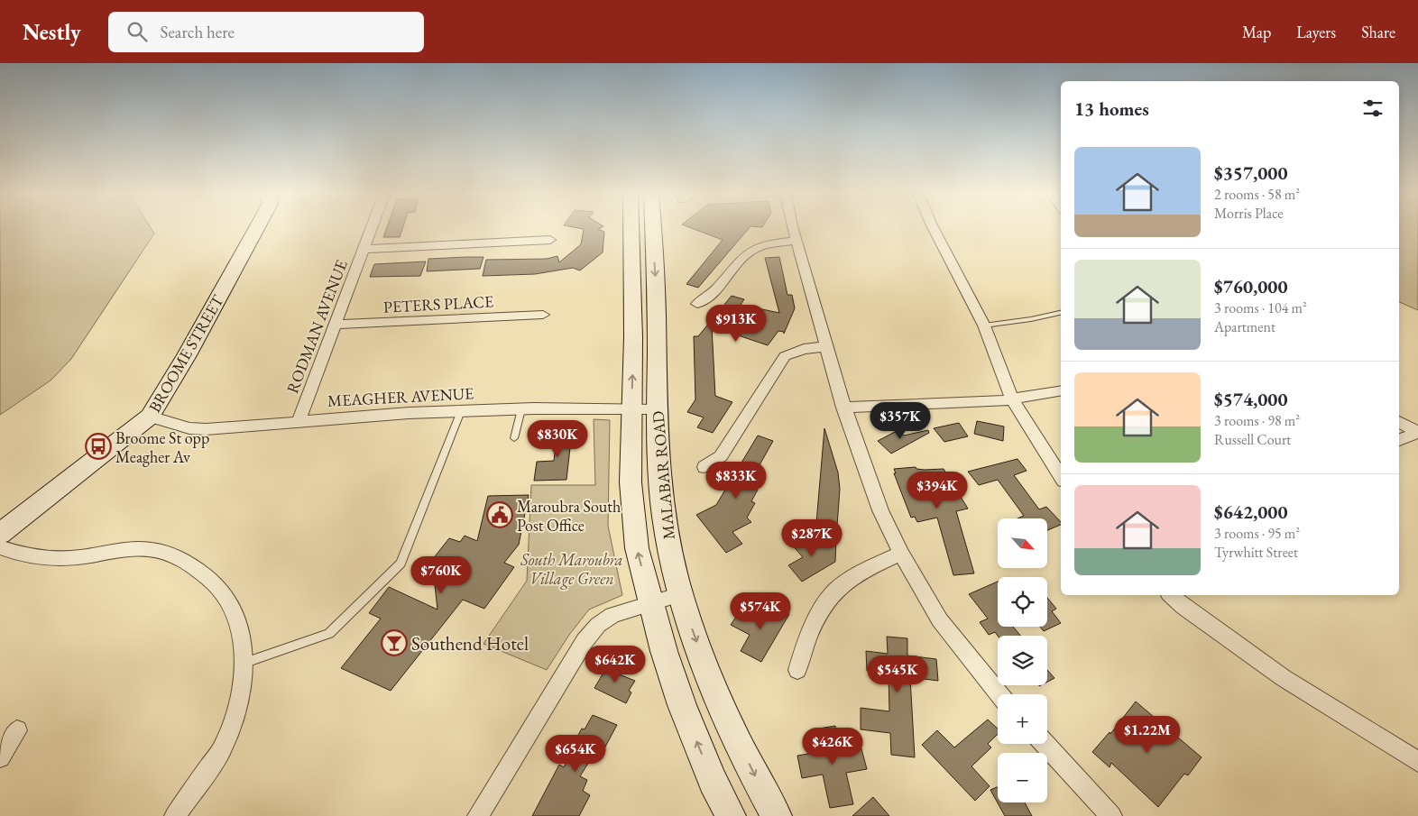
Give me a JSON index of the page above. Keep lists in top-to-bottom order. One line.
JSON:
{"streets":{"main road":["BROOME STREET","MALABAR ROAD"],"street":["PETERS PLACE","RODMAN AVENUE","MEAGHER AVENUE"]},"crossings":[["PETERS PLACE","RODMAN AVENUE"],["RODMAN AVENUE","MEAGHER AVENUE"],["BROOME STREET","MEAGHER AVENUE"],["MEAGHER AVENUE","MALABAR ROAD"]],"parks":["South Maroubra Village Green"],"places":{"bus stop":["Broome St opp Meagher Av"],"public building":["Maroubra South Post Office"],"bar":["Southend Hotel"]},"north":"bottom right","page":{"header":"Nestly","search":"Search here","nav":["Map","Layers","Share"],"heading":"13 homes","list":[{"name":"$357,000","note":"2 rooms · 58 m² · Morris Place"},{"name":"$760,000","note":"3 rooms · 104 m² · Apartment"},{"name":"$574,000","note":"3 rooms · 98 m² · Russell Court"},{"name":"$642,000","note":"3 rooms · 95 m² · Tyrwhitt Street"}],"price":["$913K","$357K","$830K","$833K","$394K","$287K","$760K","$574K","$642K","$545K","$1.22M","$426K","$654K"],"map_buttons":["+","−"]}}
